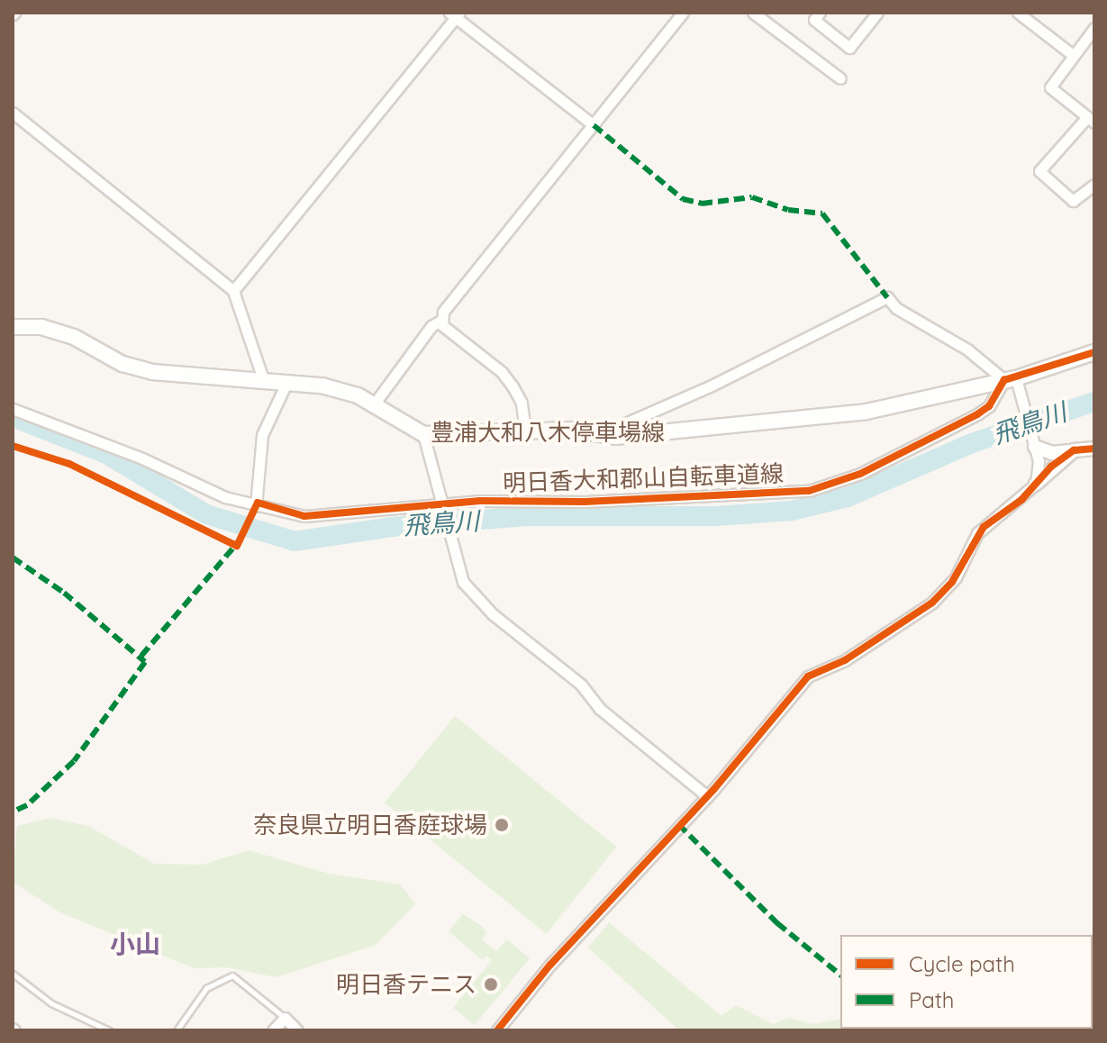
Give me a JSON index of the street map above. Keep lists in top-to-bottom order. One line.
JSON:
{"streets":{"main road":["豊浦大和八木停車場線"],"street":["明日香大和郡山自転車道線"]},"crossings":[["豊浦大和八木停車場線","明日香大和郡山自転車道線"]],"districts":["小山"],"water":["飛鳥川"],"places":["奈良県立明日香庭球場","明日香テニス"],"legend":["Cycle path","Path"]}
